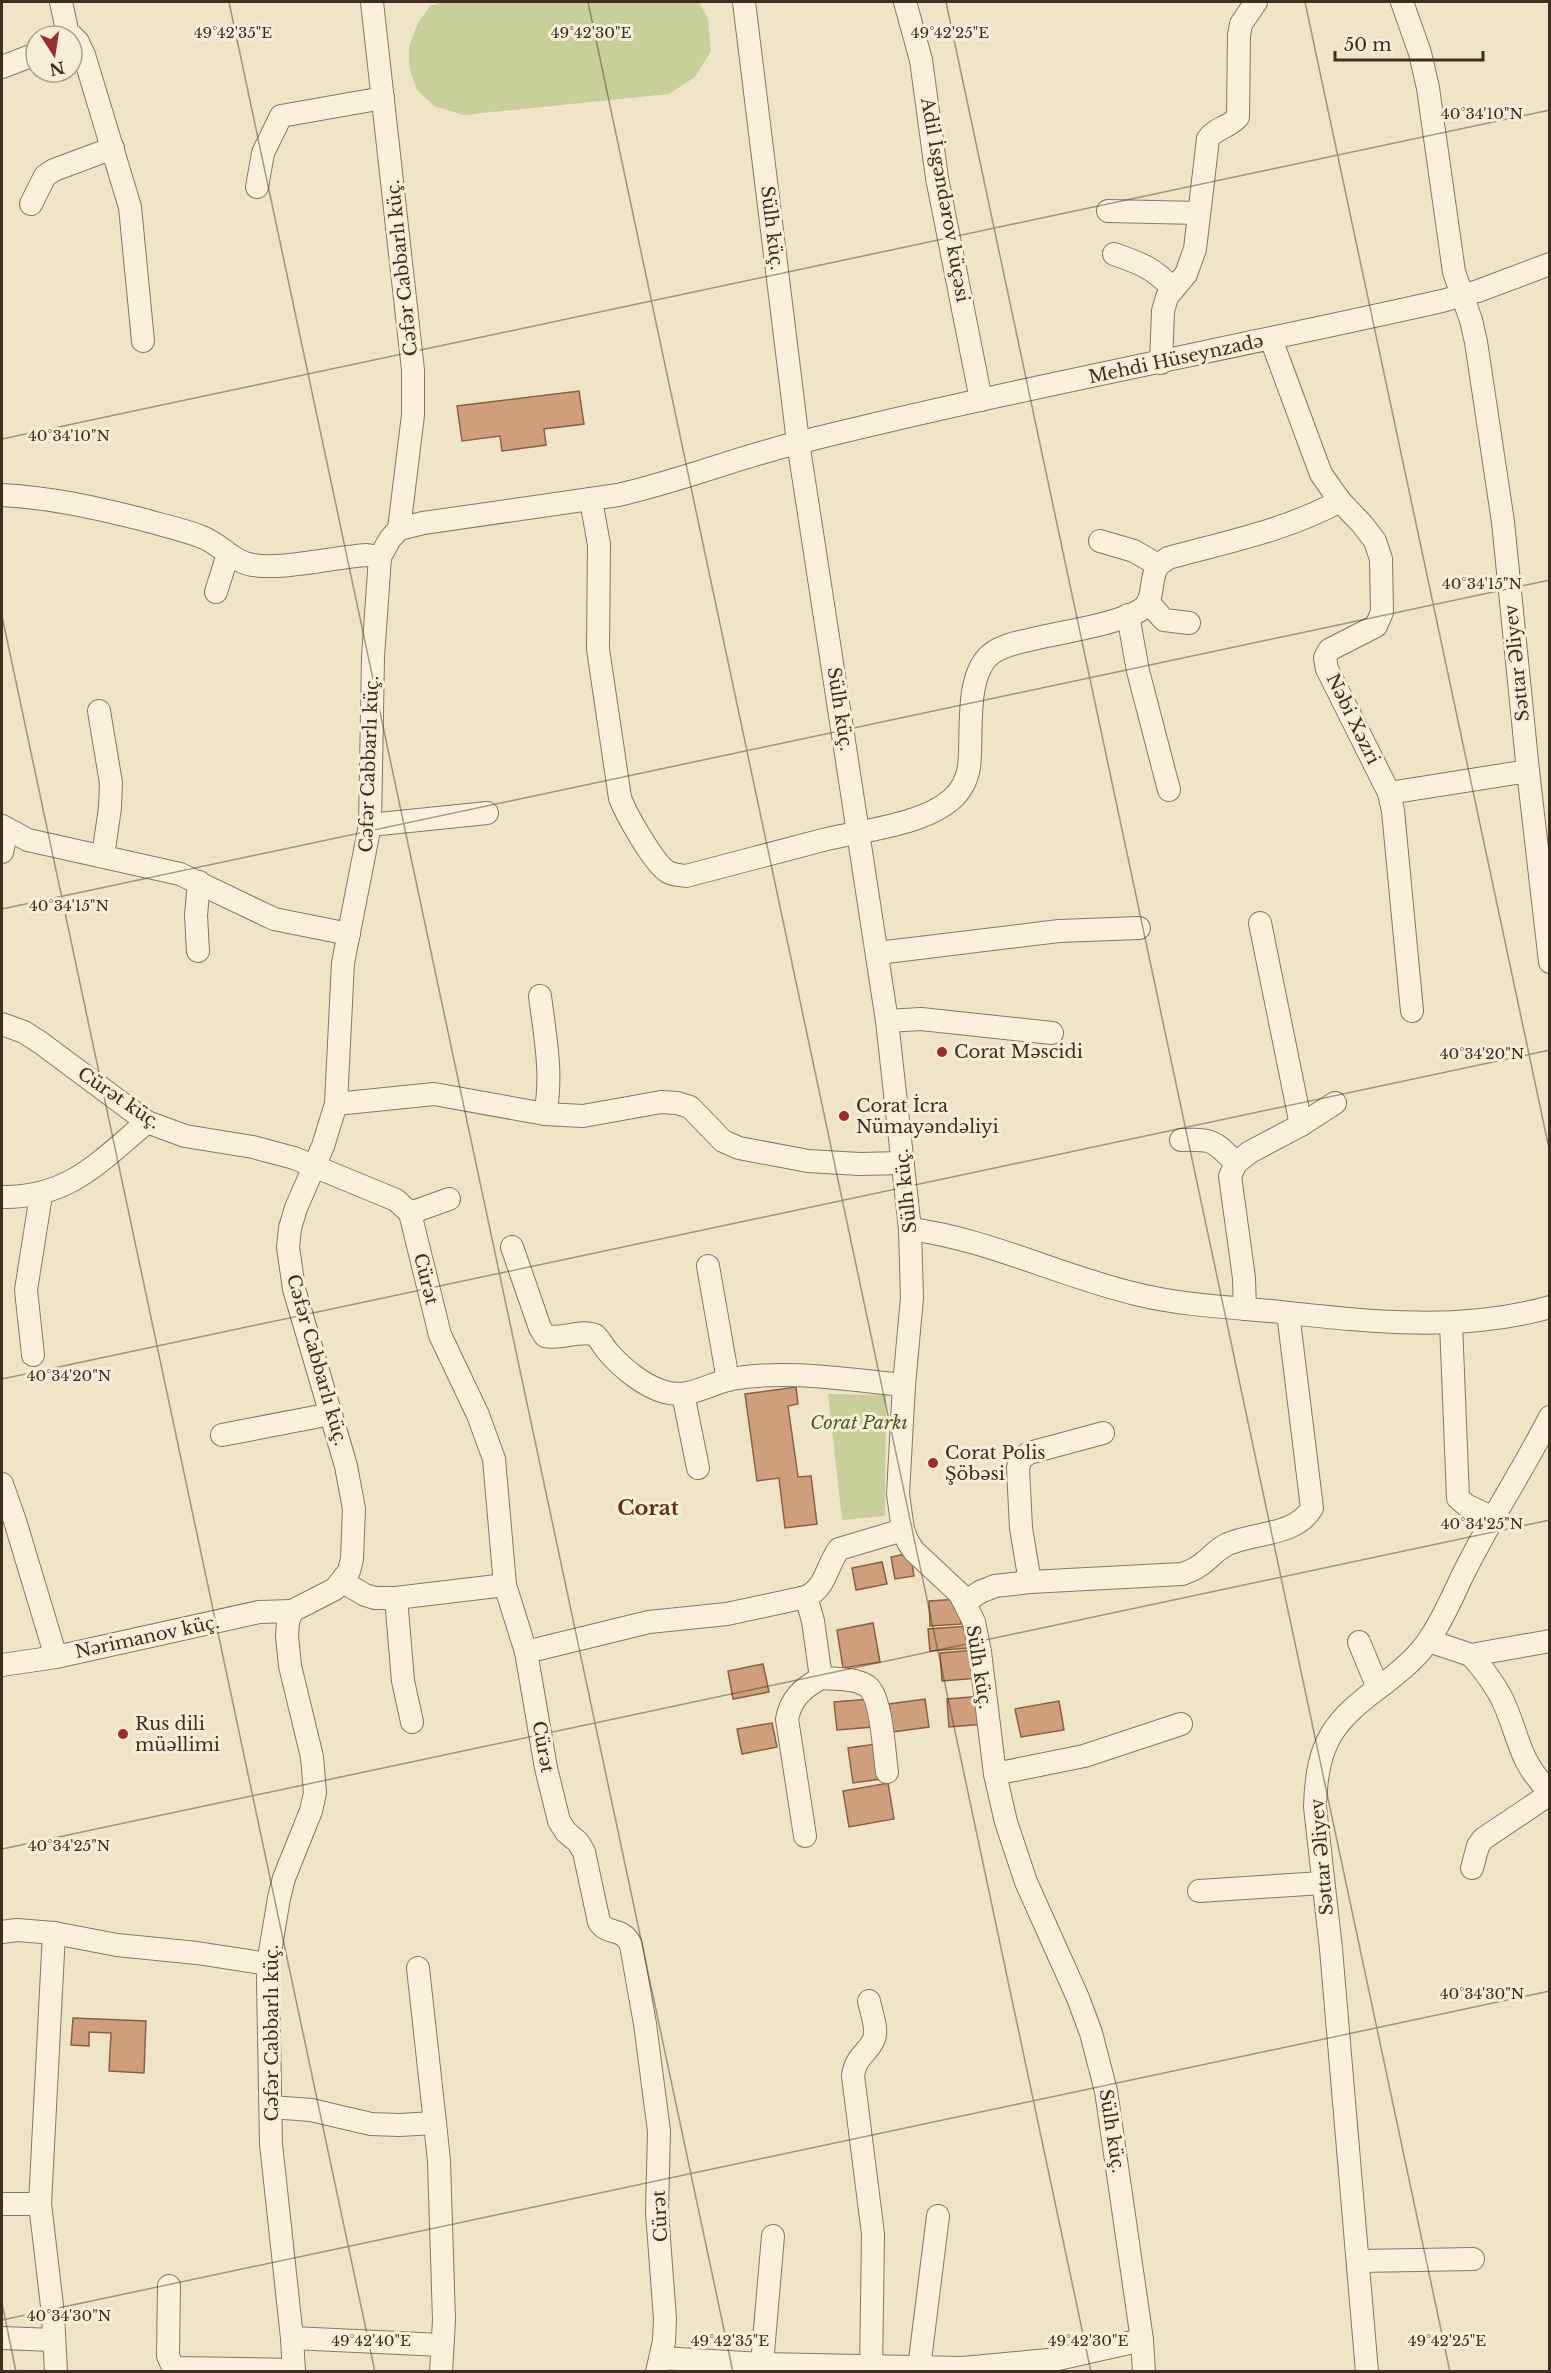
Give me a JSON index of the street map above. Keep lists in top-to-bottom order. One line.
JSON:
{"streets":{"street":["Adil İsgəndərov küçəsi","Sülh küç.","Cəfər Cabbarlı küç.","Mehdi Hüseynzadə","Səttar Əliyev","Nəbi Xəzri","Cürət küç.","Cürət","Nərimanov küç."]},"crossings":[["Adil İsgəndərov küçəsi","Mehdi Hüseynzadə"],["Sülh küç.","Mehdi Hüseynzadə"],["Cəfər Cabbarlı küç.","Mehdi Hüseynzadə"],["Cəfər Cabbarlı küç.","Cürət küç."],["Cəfər Cabbarlı küç.","Nərimanov küç."],["Mehdi Hüseynzadə","Səttar Əliyev"],["Mehdi Hüseynzadə","Nəbi Xəzri"]],"districts":["Corat"],"parks":["Corat Parkı"],"places":["Corat Məscidi","Corat İcra Nümayəndəliyi","Corat Polis Şöbəsi","Rus dili müəllimi"],"scale_bar":"50 m","north":"bottom","coordinates":["49°42'35\"E","49°42'30\"E","49°42'25\"E","40°34'10\"N","40°34'15\"N","40°34'20\"N","40°34'25\"N","40°34'30\"N","49°42'40\"E"]}
